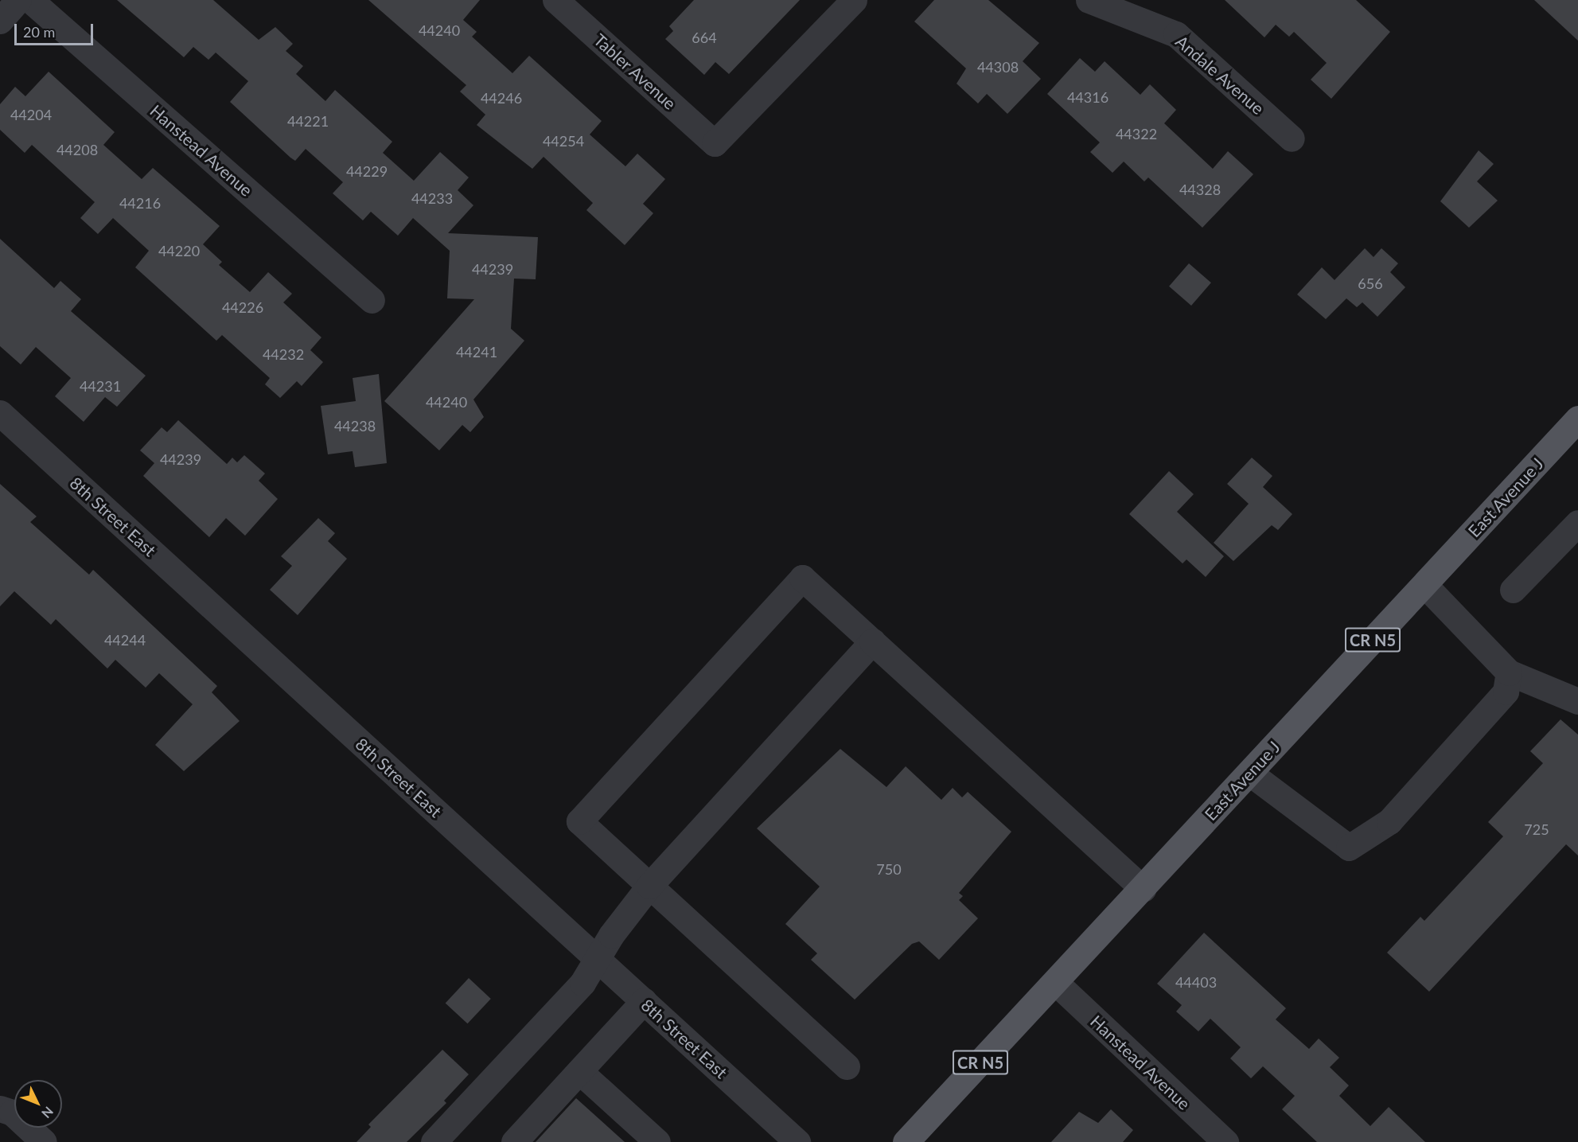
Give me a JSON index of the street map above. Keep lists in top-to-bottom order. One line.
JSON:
{"streets":{"main road":["East Avenue J","CR N5"],"street":["Tabler Avenue","Andale Avenue","Hanstead Avenue","8th Street East"]},"crossings":[["Hanstead Avenue","East Avenue J"]],"house_numbers":["44240","664","44308","44316","44246","44204","44221","44322","44254","44208","44229","44328","44233","44216","44220","44239","656","44226","44241","44232","44231","44240","44238","44239","44244","725","750","44403"],"scale_bar":"20 m","north":"bottom right"}
